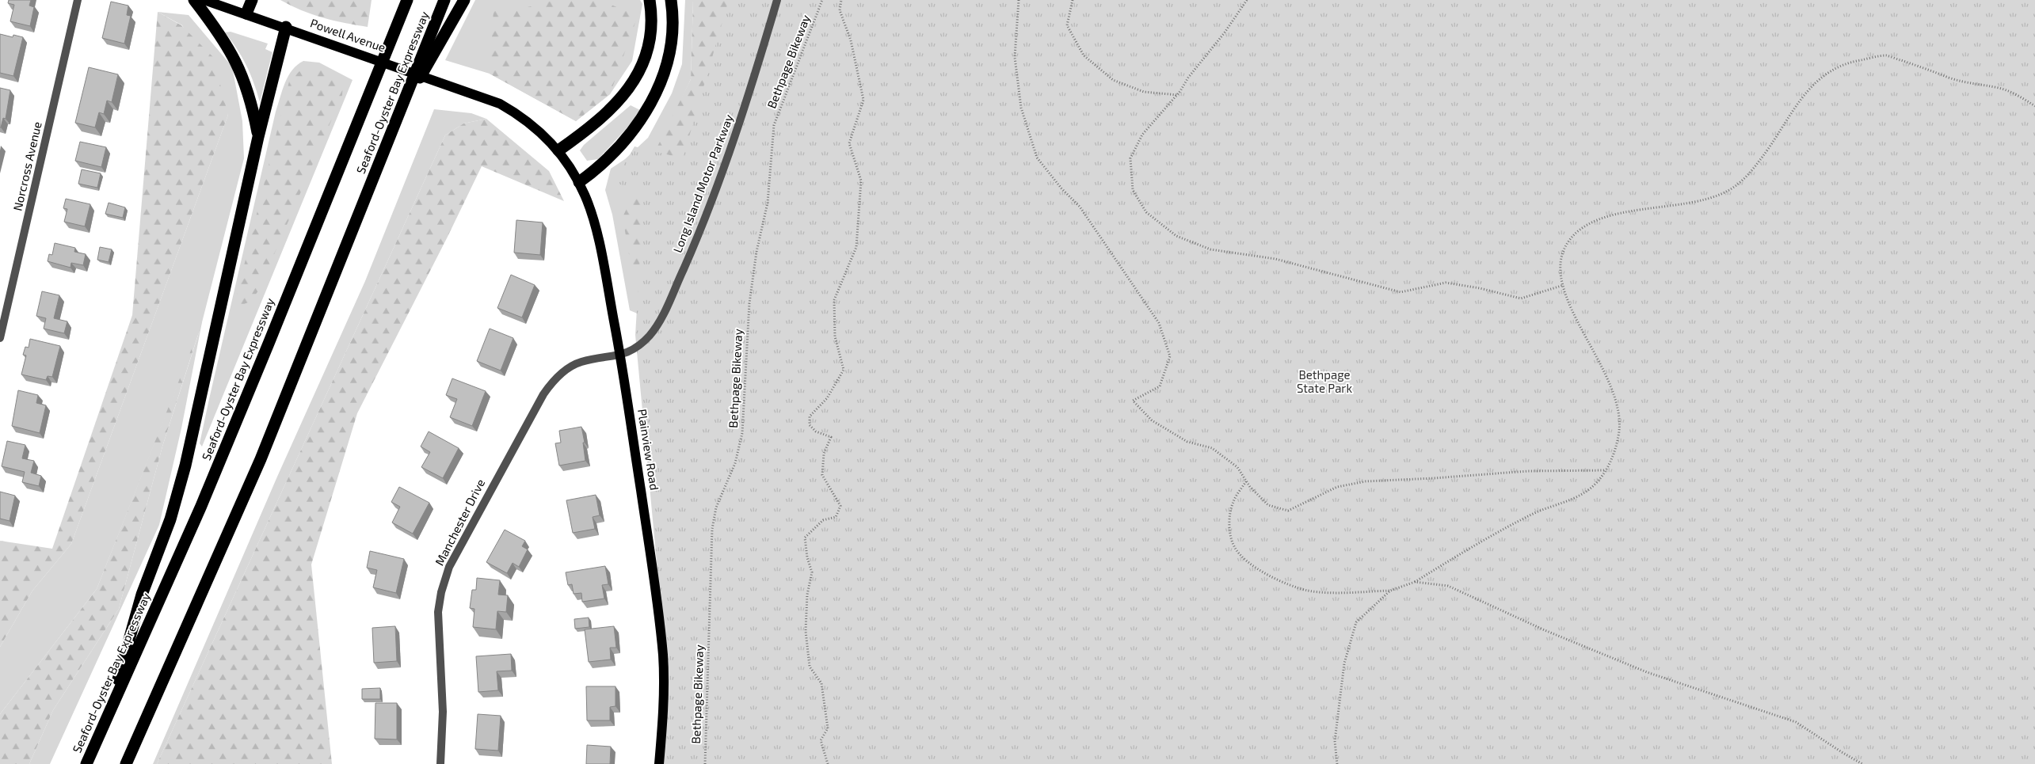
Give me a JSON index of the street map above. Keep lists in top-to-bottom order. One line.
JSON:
{"streets":{"highway":["Seaford-Oyster Bay Expressway"],"main road":["Powell Avenue","Plainview Road"],"street":["Norcross Avenue","Long Island Motor Parkway","Manchester Drive"],"path":["Bethpage Bikeway"]},"crossings":[["Powell Avenue","Plainview Road"],["Long Island Motor Parkway","Plainview Road"],["Long Island Motor Parkway","Manchester Drive"],["Plainview Road","Manchester Drive"]],"parks":["Bethpage State Park"]}
